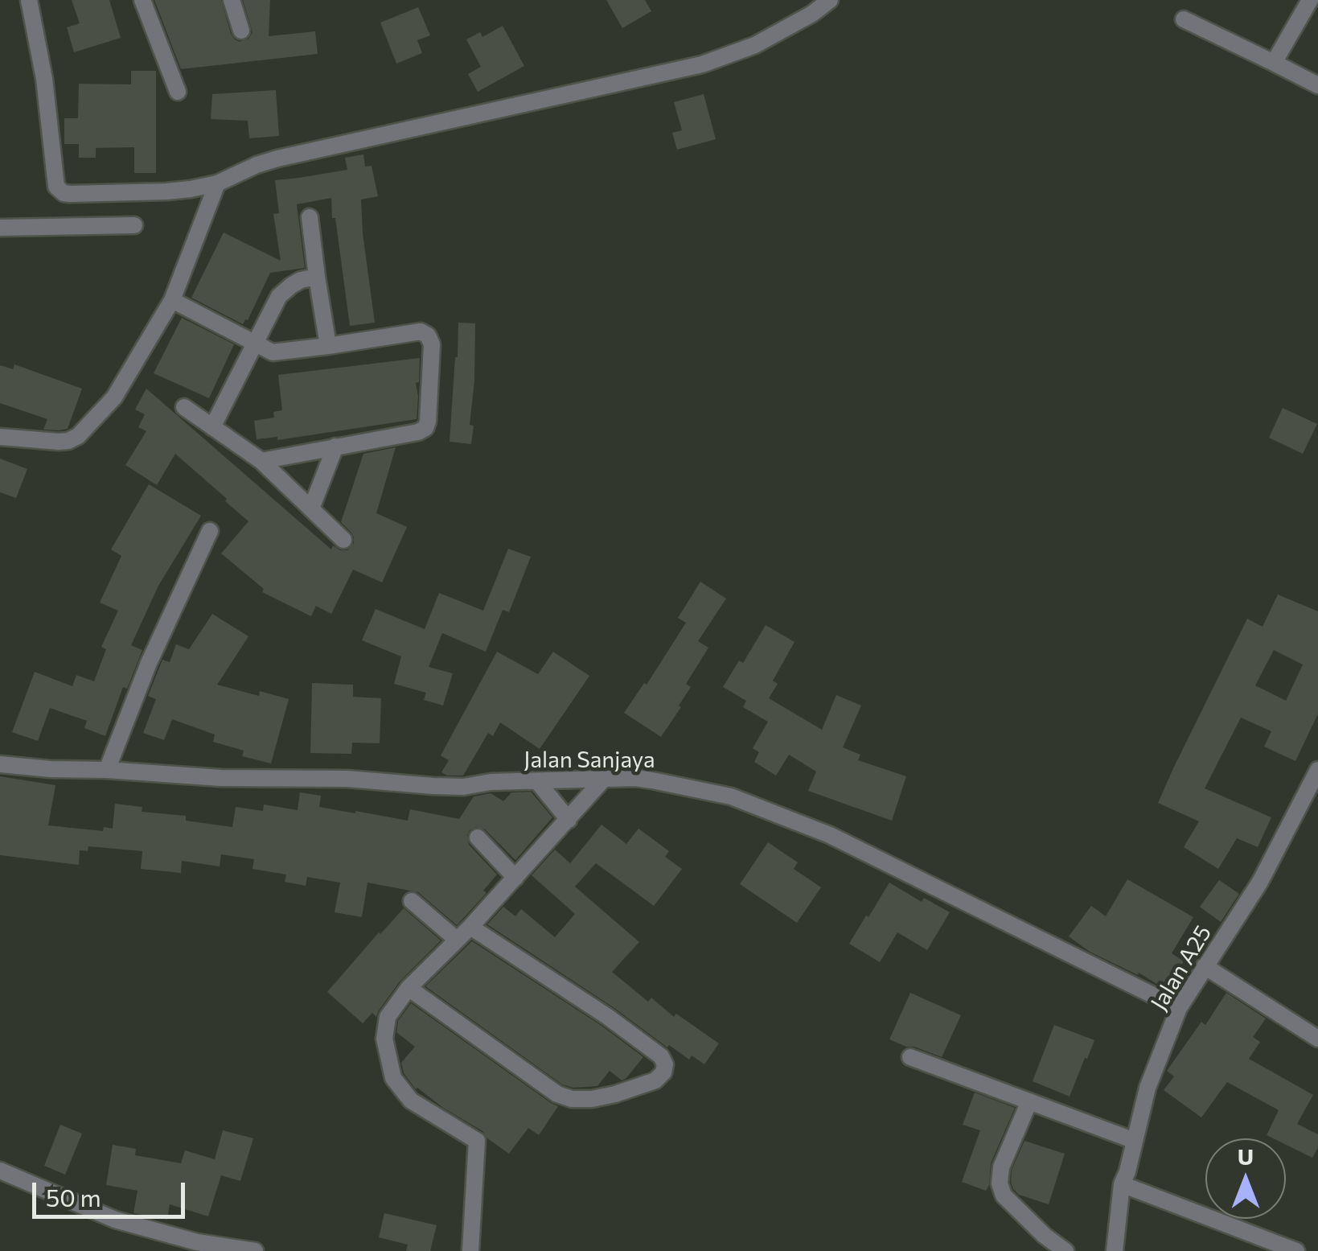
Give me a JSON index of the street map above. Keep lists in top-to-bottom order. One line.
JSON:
{"streets":{"street":["Jalan Sanjaya","Jalan A25"]},"crossings":[["Jalan Sanjaya","Jalan A25"]],"scale_bar":"50 m","north":"top"}
